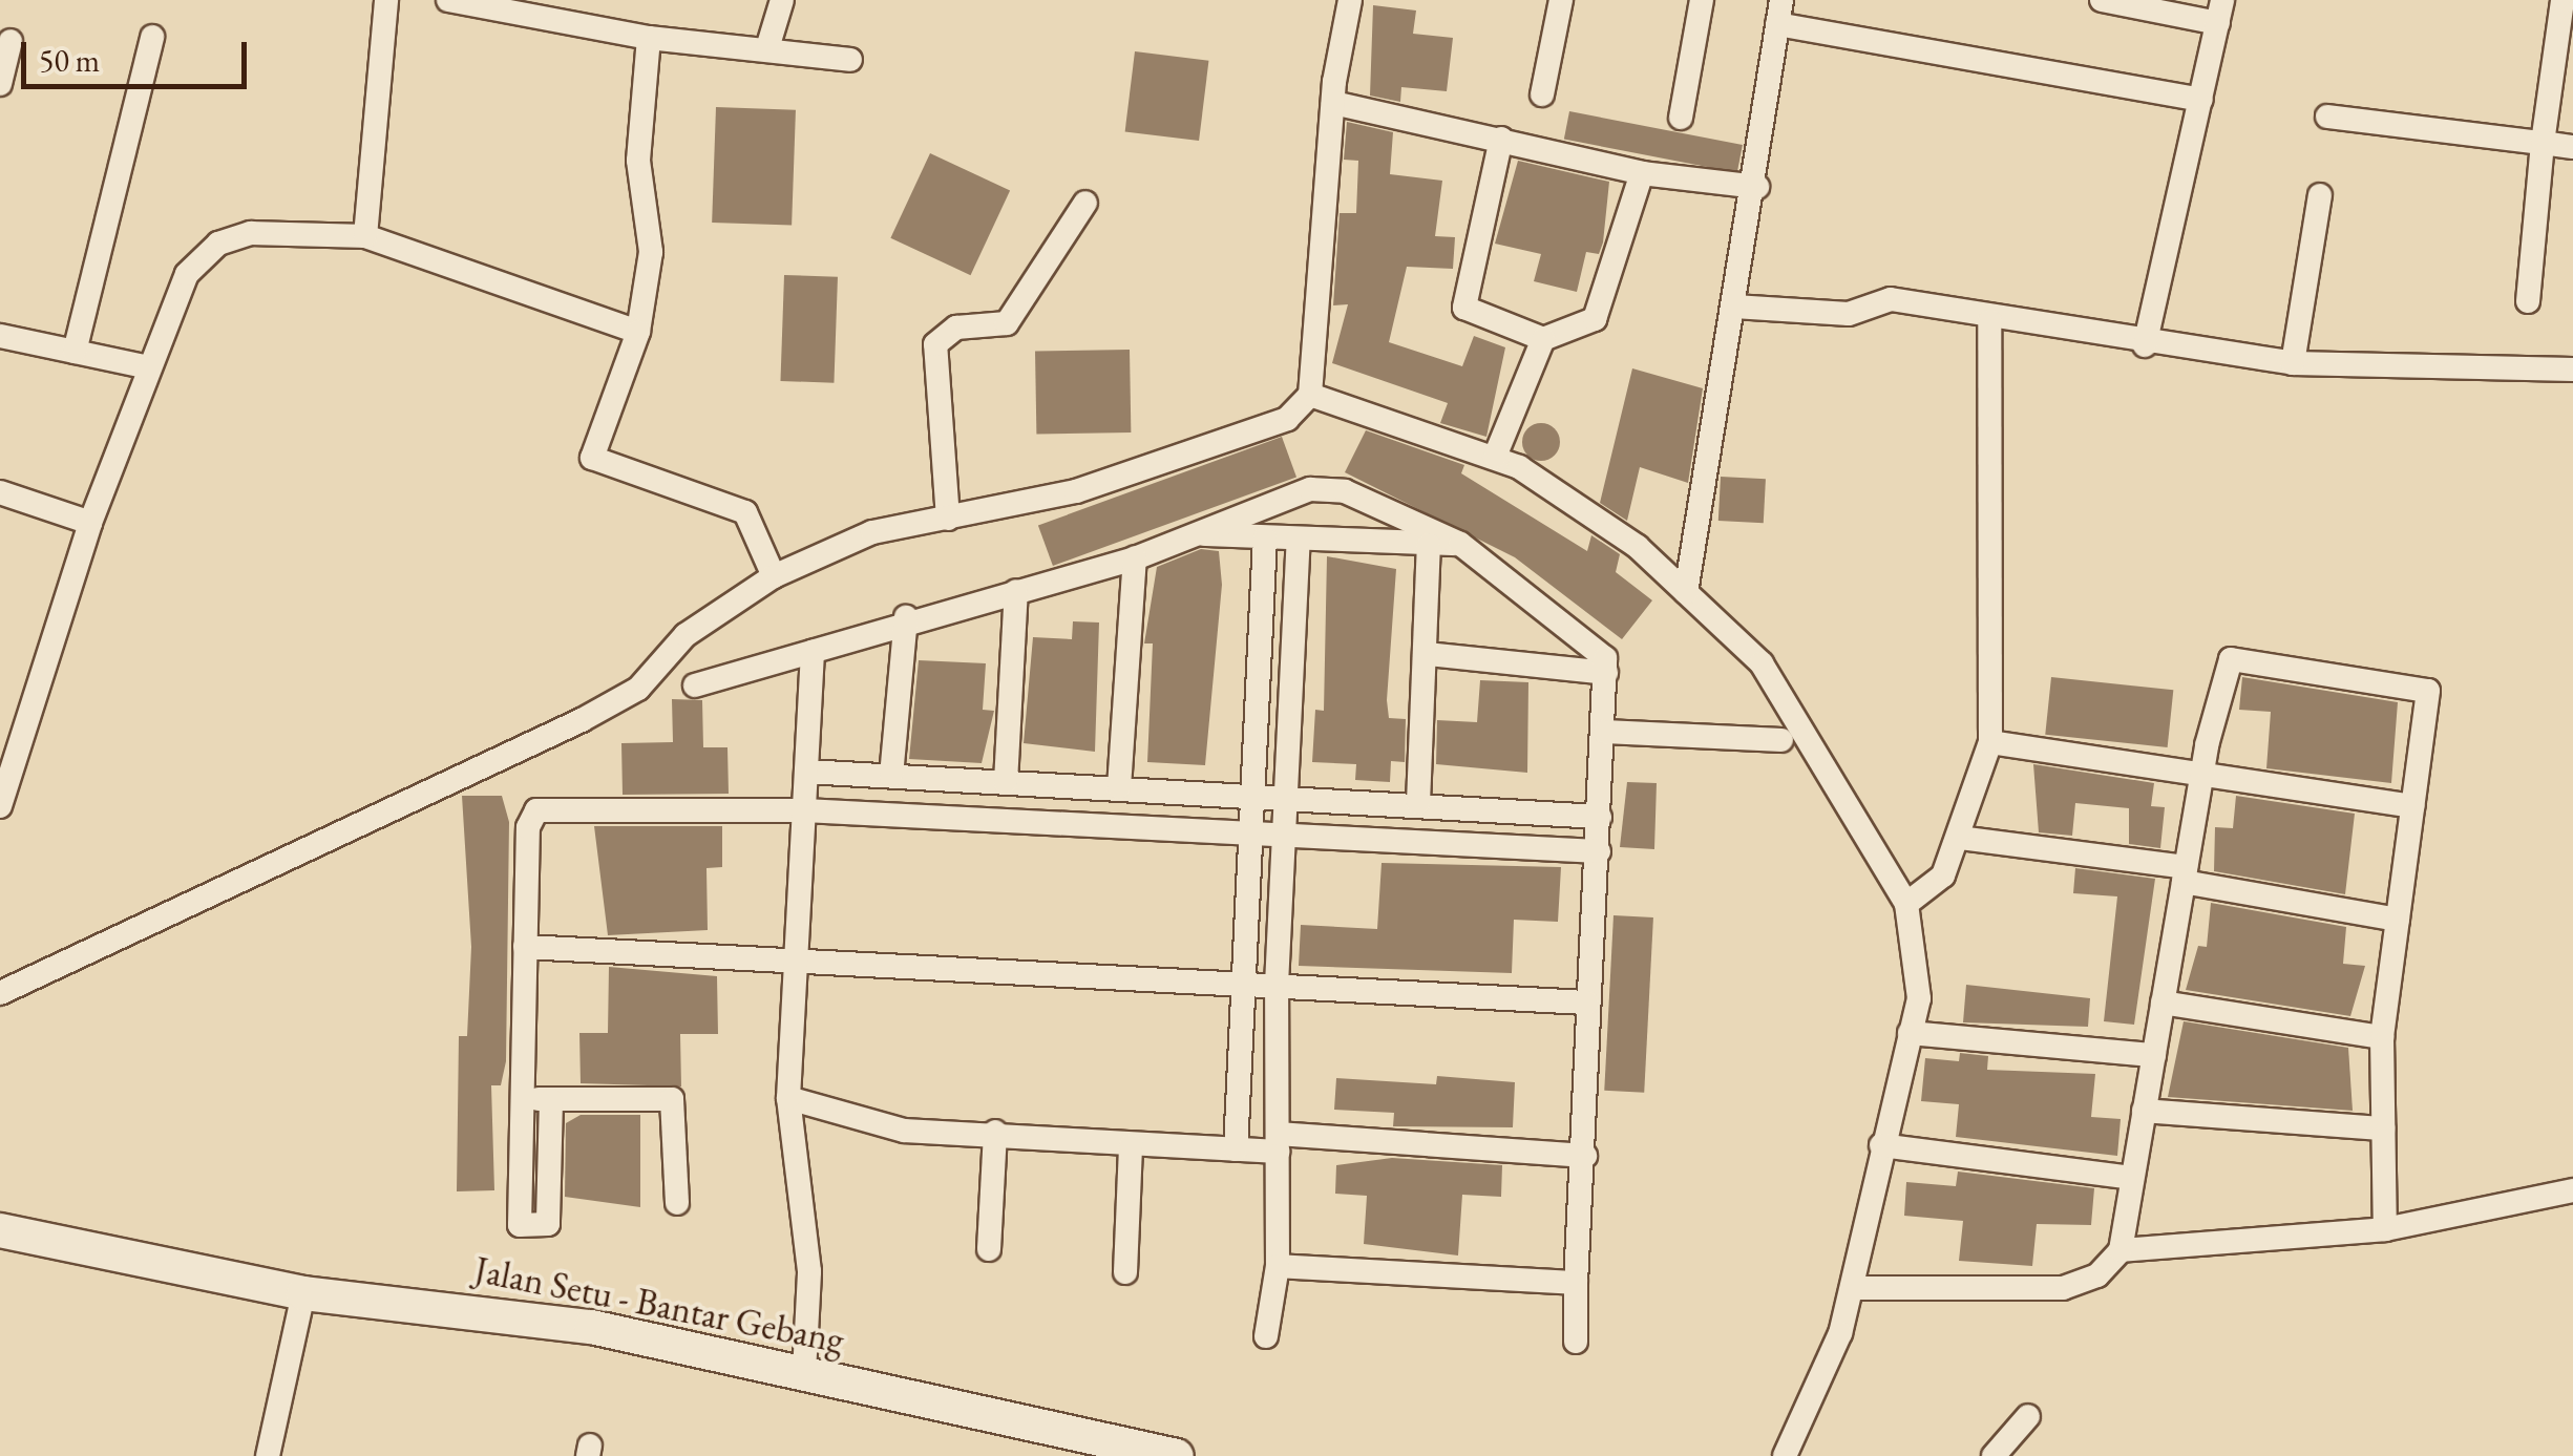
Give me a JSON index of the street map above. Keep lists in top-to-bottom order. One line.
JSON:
{"streets":{"main road":["Jalan Setu - Bantar Gebang"]},"scale_bar":"50 m"}
